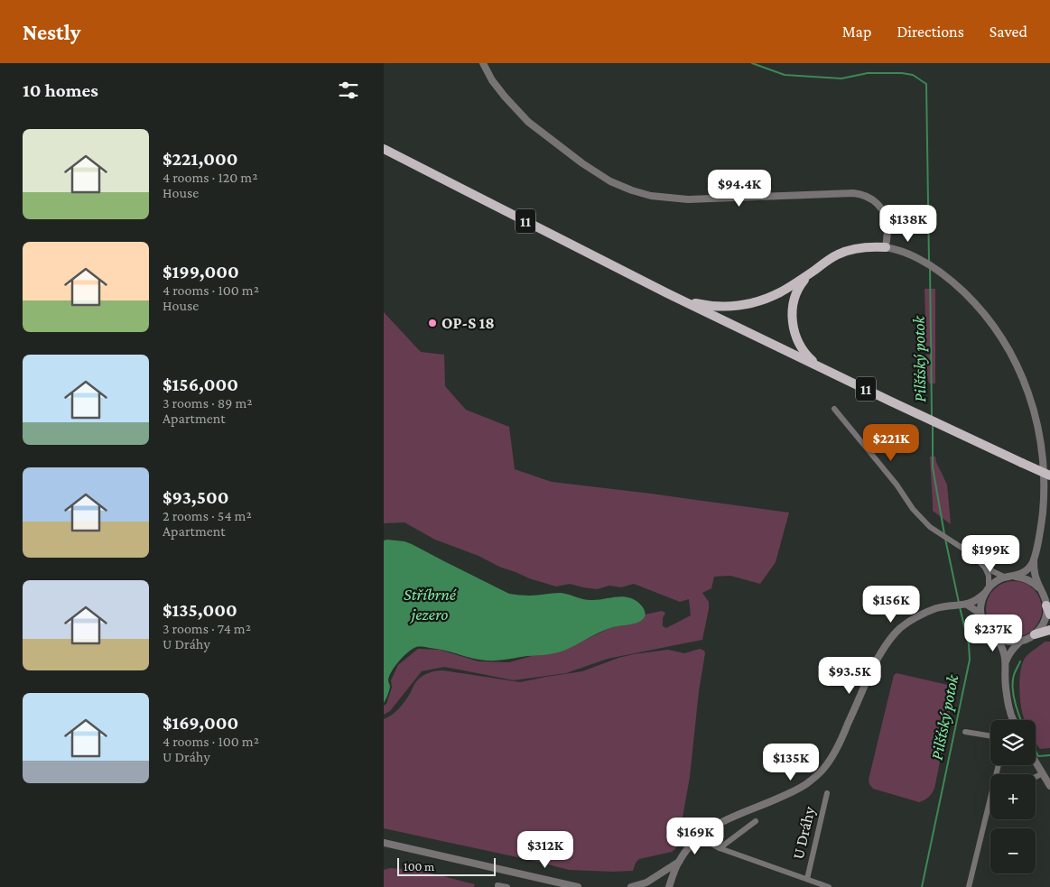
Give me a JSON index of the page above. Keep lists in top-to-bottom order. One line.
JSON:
{"streets":{"main road":["11"],"street":["U Dráhy"]},"water":["Pilšťský potok","Stříbrné jezero"],"places":["OP-S 18"],"scale_bar":"100 m","page":{"header":"Nestly","nav":["Map","Directions","Saved"],"heading":"10 homes","list":[{"name":"$221,000","note":"4 rooms · 120 m² · House"},{"name":"$199,000","note":"4 rooms · 100 m² · House"},{"name":"$156,000","note":"3 rooms · 89 m² · Apartment"},{"name":"$93,500","note":"2 rooms · 54 m² · Apartment"},{"name":"$135,000","note":"3 rooms · 74 m² · U Dráhy"},{"name":"$169,000","note":"4 rooms · 100 m² · U Dráhy"}],"price":["$94.4K","$138K","$221K","$199K","$156K","$237K","$93.5K","$135K","$169K","$312K"],"map_buttons":["+","−"],"scale":"100 m"}}
